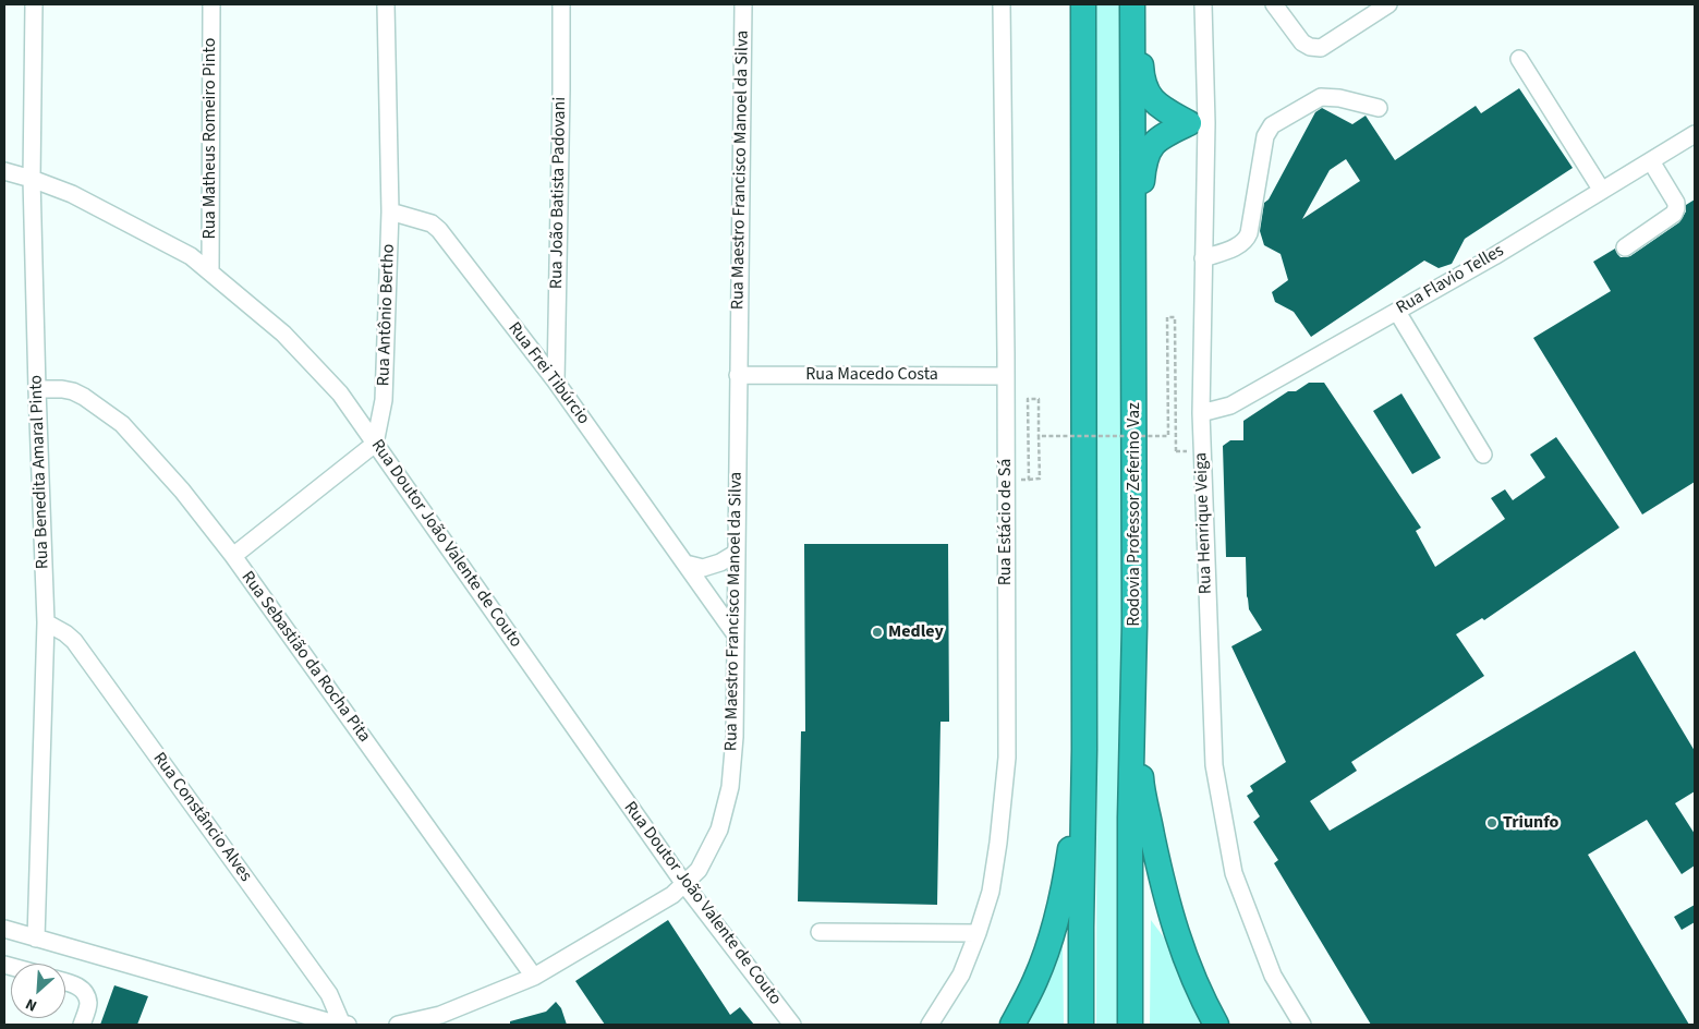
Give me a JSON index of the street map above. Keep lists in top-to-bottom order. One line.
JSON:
{"streets":{"highway":["Rodovia Professor Zeferino Vaz"],"street":["Rua Matheus Romeiro Pinto","Rua Maestro Francisco Manoel da Silva","Rua João Batista Padovani","Rua Flavio Telles","Rua Antônio Bertho","Rua Frei Tibúrcio","Rua Macedo Costa","Rua Benedita Amaral Pinto","Rua Estácio de Sá","Rua Henrique Veiga","Rua Doutor João Valente de Couto","Rua Sebastião da Rocha Pita","Rua Constâncio Alves"]},"crossings":[["Rua Matheus Romeiro Pinto","Rua Doutor João Valente de Couto"],["Rua Maestro Francisco Manoel da Silva","Rua Frei Tibúrcio"],["Rua Maestro Francisco Manoel da Silva","Rua Macedo Costa"],["Rua Maestro Francisco Manoel da Silva","Rua Doutor João Valente de Couto"],["Rua Maestro Francisco Manoel da Silva","Rua Sebastião da Rocha Pita"],["Rua João Batista Padovani","Rua Frei Tibúrcio"],["Rua Flavio Telles","Rua Henrique Veiga"],["Rua Antônio Bertho","Rua Frei Tibúrcio"],["Rua Antônio Bertho","Rua Doutor João Valente de Couto"],["Rua Macedo Costa","Rua Estácio de Sá"],["Rua Benedita Amaral Pinto","Rua Doutor João Valente de Couto"],["Rua Benedita Amaral Pinto","Rua Sebastião da Rocha Pita"],["Rua Benedita Amaral Pinto","Rua Constâncio Alves"]],"places":["Medley","Triunfo"],"north":"bottom left"}
